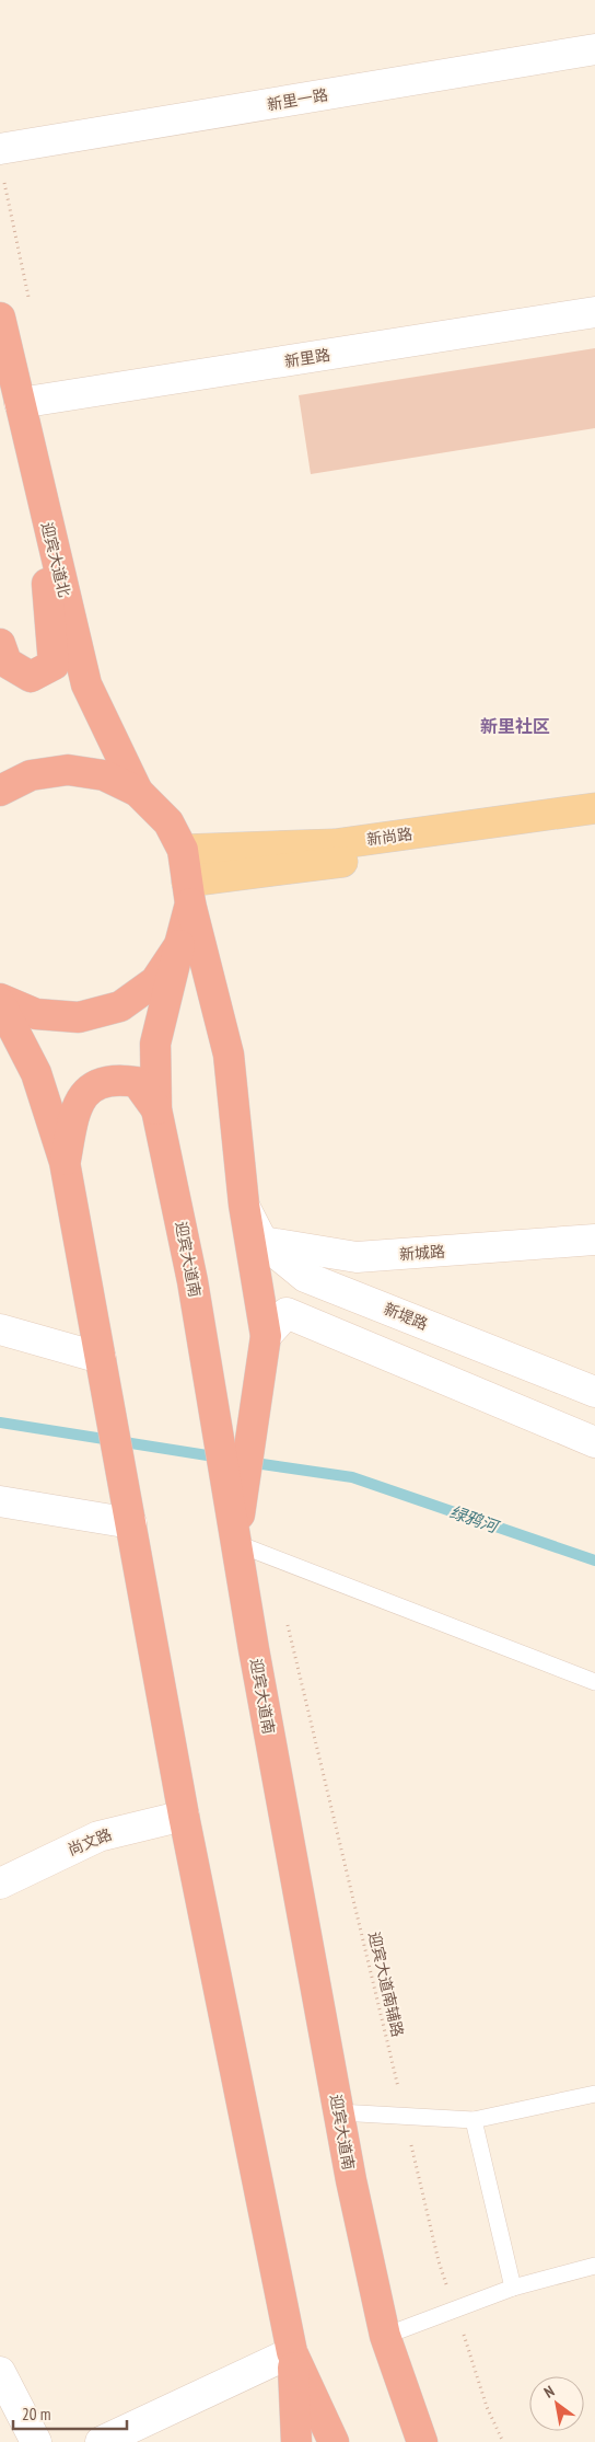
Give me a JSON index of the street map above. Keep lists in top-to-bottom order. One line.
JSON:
{"streets":{"highway":["迎宾大道北","迎宾大道南"],"main road":["新尚路"],"street":["新里一路","新里路","新城路","新堤路","尚文路"],"path":["迎宾大道南辅路"]},"crossings":[["新里路","迎宾大道北"],["新尚路","迎宾大道南"],["新城路","新堤路"]],"districts":["新里社区"],"water":["绿鸦河"],"scale_bar":"20 m","north":"top left"}
